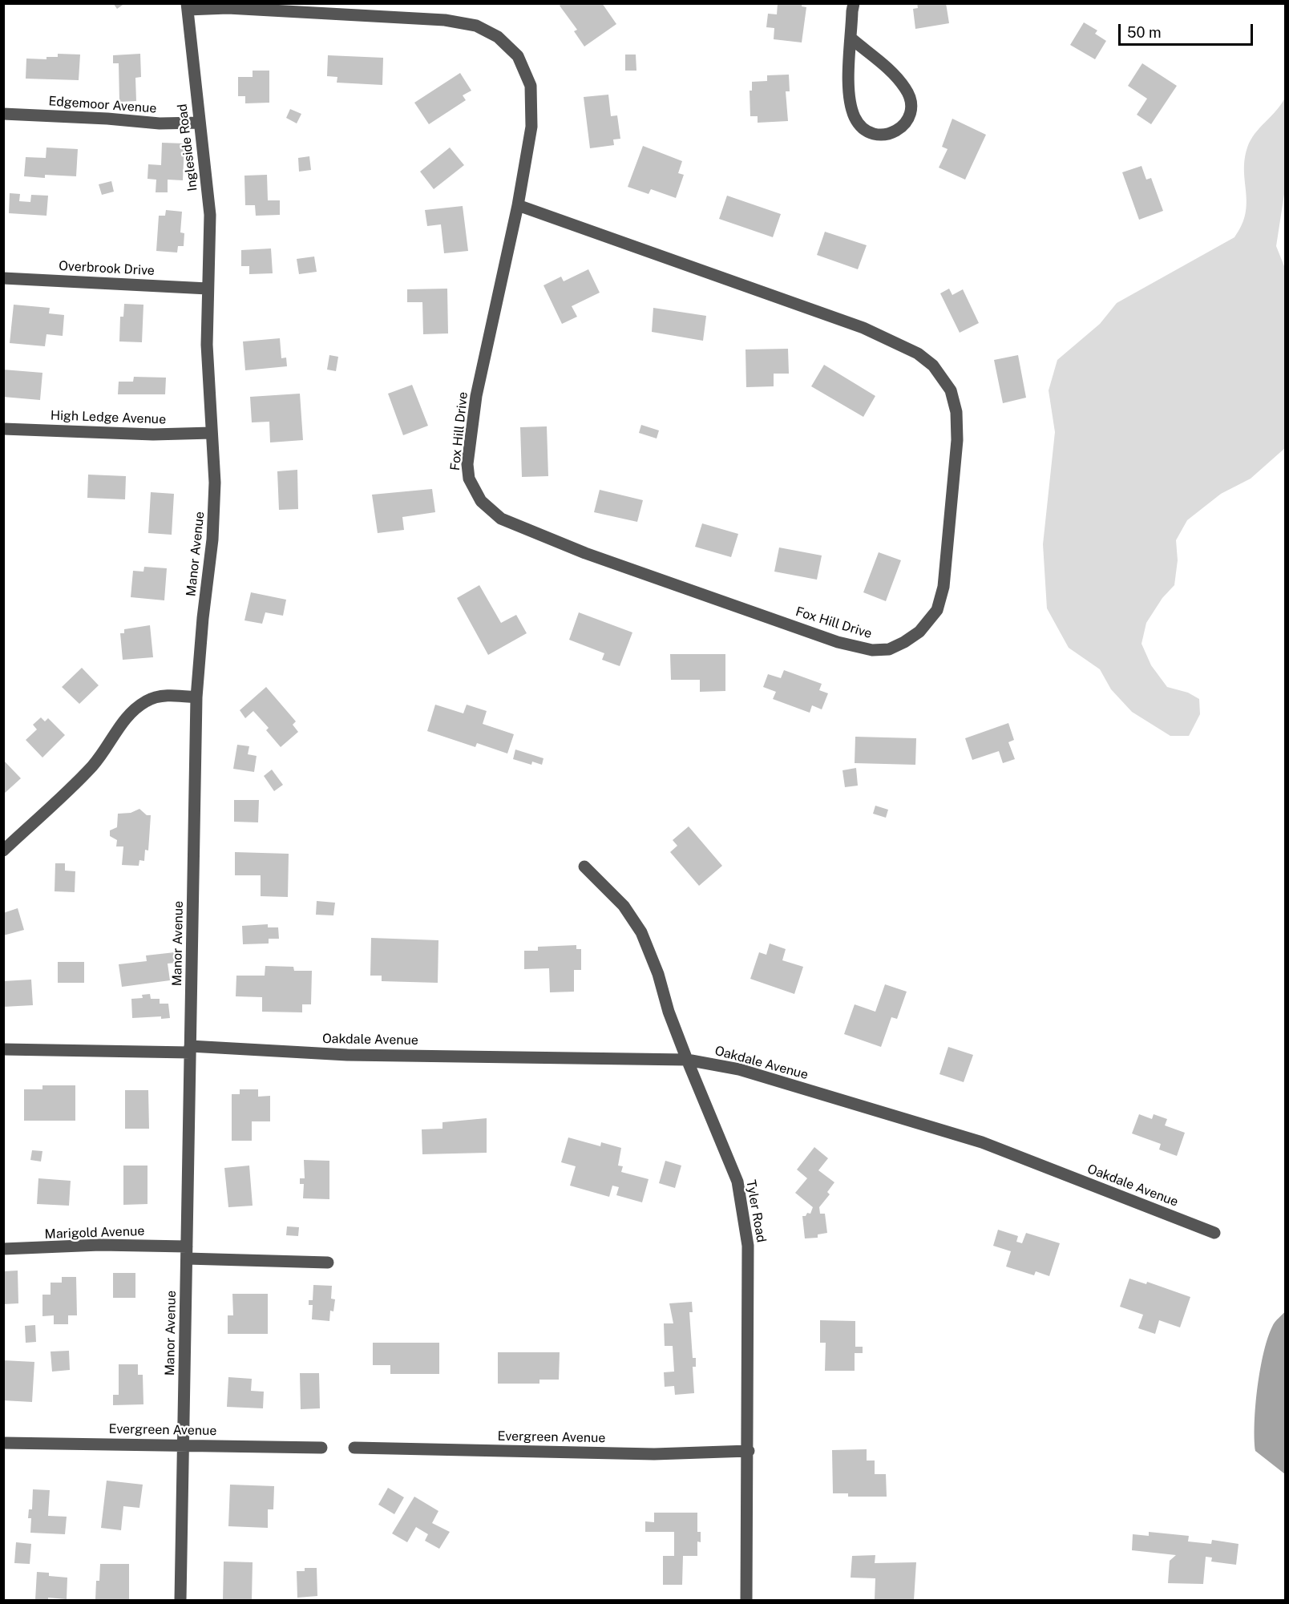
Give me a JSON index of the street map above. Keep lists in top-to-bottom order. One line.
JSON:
{"streets":{"street":["Edgemoor Avenue","Ingleside Road","Overbrook Drive","High Ledge Avenue","Fox Hill Drive","Manor Avenue","Oakdale Avenue","Tyler Road","Marigold Avenue","Evergreen Avenue"]},"crossings":[["Edgemoor Avenue","Ingleside Road"],["Ingleside Road","Overbrook Drive"],["Ingleside Road","Fox Hill Drive"],["Ingleside Road","Manor Avenue"],["Overbrook Drive","Manor Avenue"],["High Ledge Avenue","Manor Avenue"],["Manor Avenue","Oakdale Avenue"],["Manor Avenue","Marigold Avenue"],["Manor Avenue","Evergreen Avenue"],["Oakdale Avenue","Tyler Road"],["Tyler Road","Evergreen Avenue"]],"scale_bar":"50 m"}
